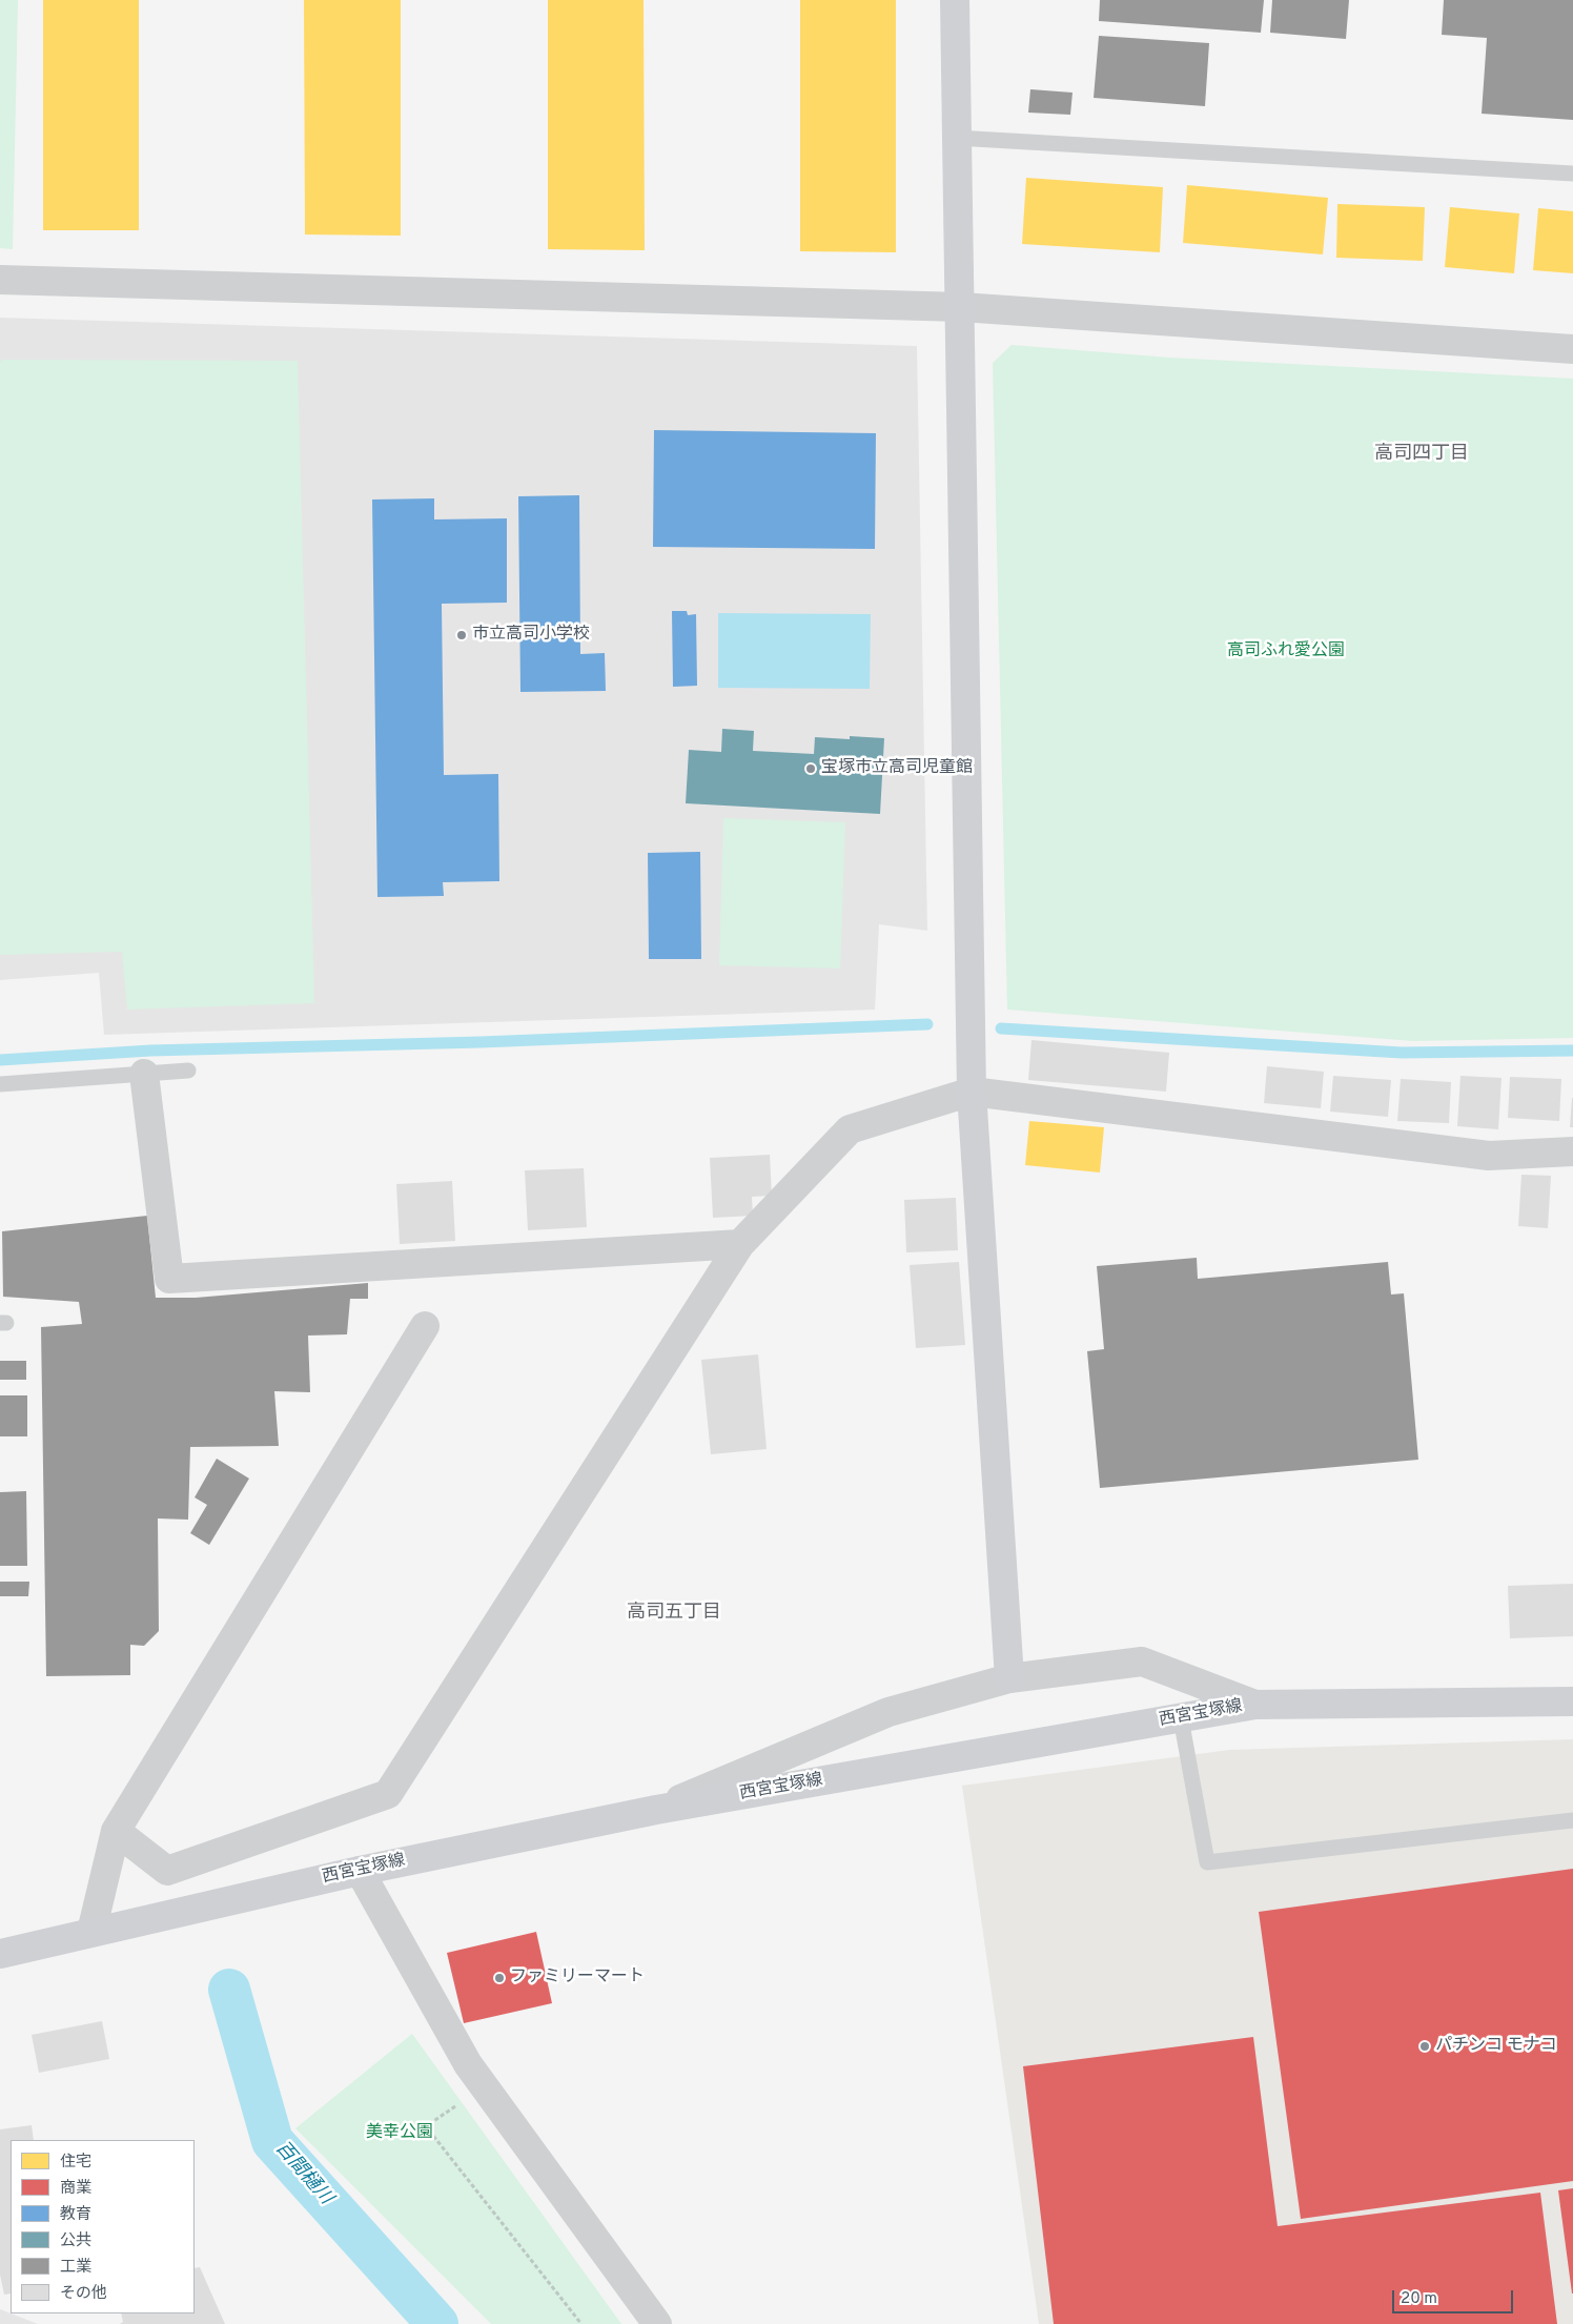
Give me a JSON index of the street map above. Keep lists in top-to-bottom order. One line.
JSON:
{"streets":{"street":["西宮宝塚線"]},"districts":["高司四丁目","高司五丁目"],"water":["百間樋川"],"parks":["高司ふれ愛公園","美幸公園"],"places":["市立高司小学校","宝塚市立高司児童館","ファミリーマート","パチンコ モナコ"],"legend":["住宅","商業","教育","公共","工業","その他"],"scale_bar":"20 m"}
